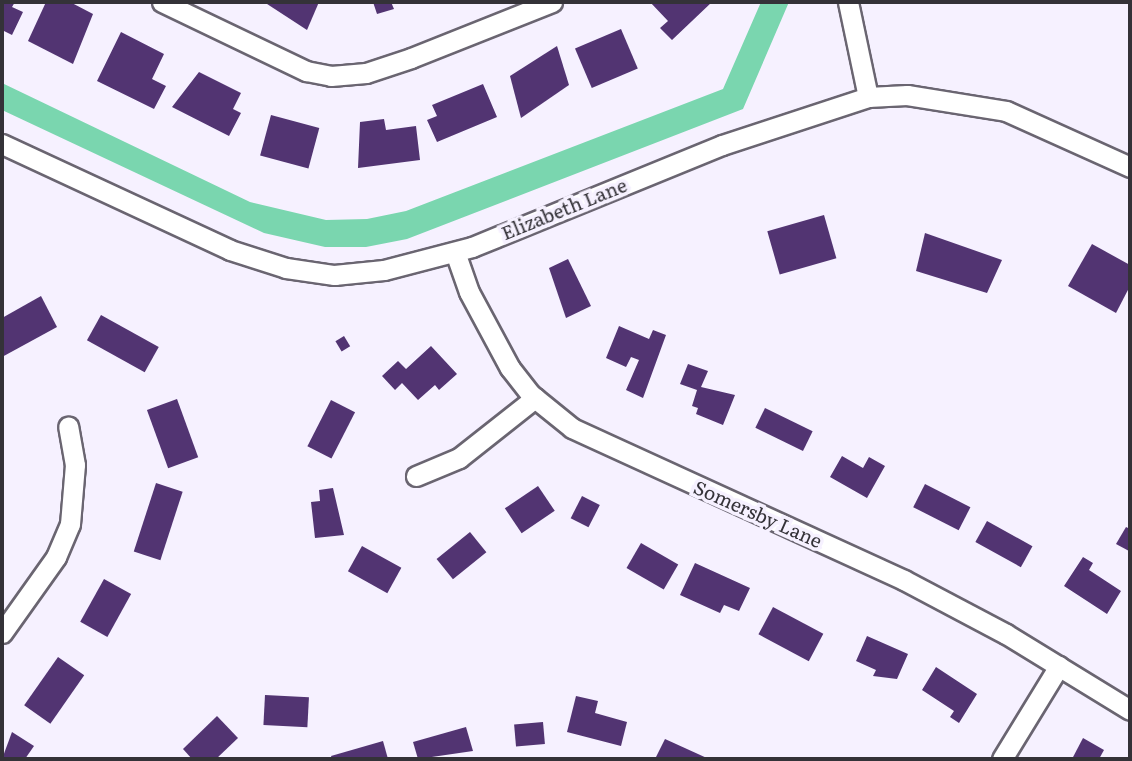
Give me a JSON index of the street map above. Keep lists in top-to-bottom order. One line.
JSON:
{"streets":{"street":["Elizabeth Lane","Somersby Lane"]},"crossings":[["Elizabeth Lane","Somersby Lane"]]}
